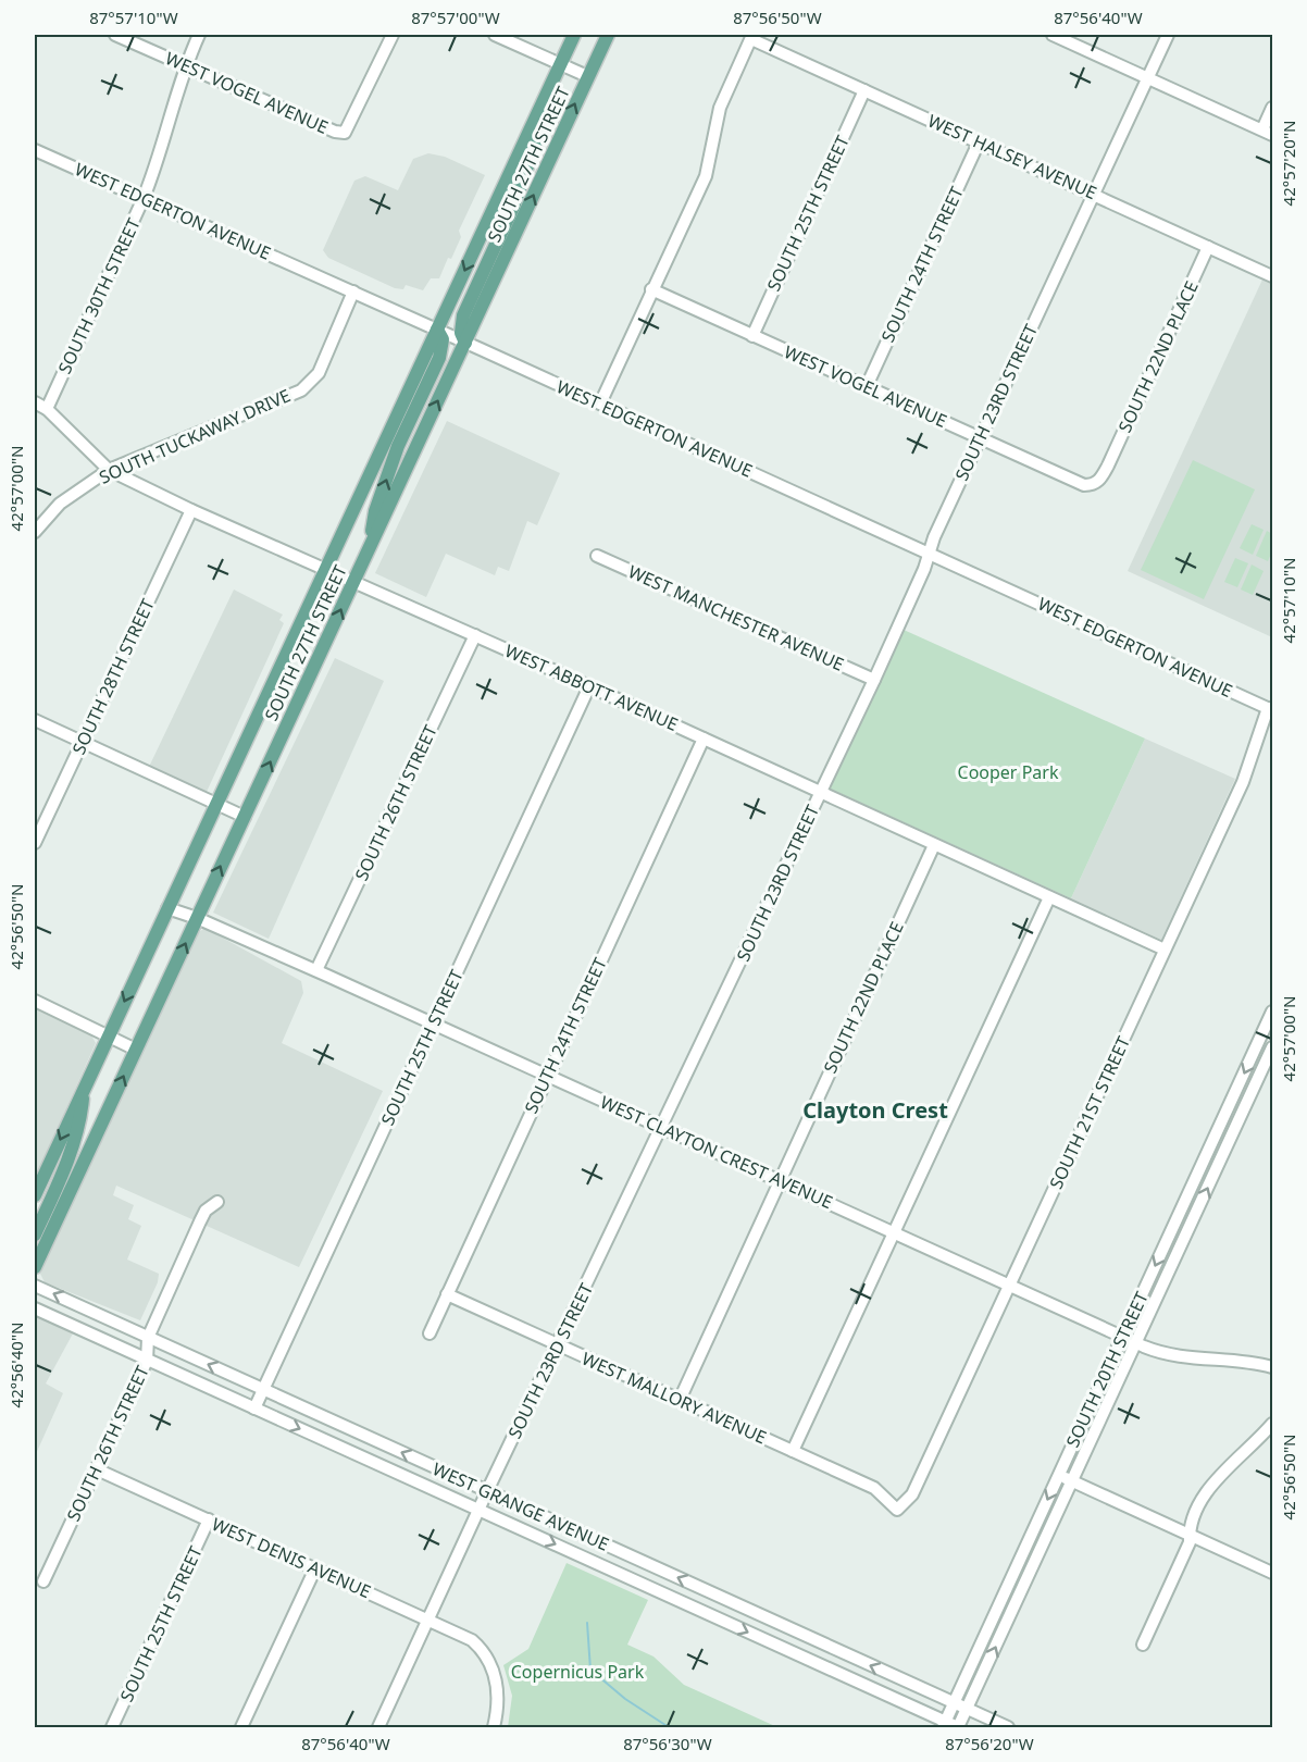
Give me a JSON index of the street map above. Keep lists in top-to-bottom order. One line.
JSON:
{"streets":{"main road":["SOUTH 27TH STREET"],"street":["WEST VOGEL AVENUE","WEST HALSEY AVENUE","WEST EDGERTON AVENUE","SOUTH 25TH STREET","SOUTH 24TH STREET","SOUTH 30TH STREET","SOUTH 22ND PLACE","SOUTH 23RD STREET","SOUTH TUCKAWAY DRIVE","WEST MANCHESTER AVENUE","SOUTH 28TH STREET","WEST ABBOTT AVENUE","SOUTH 26TH STREET","SOUTH 21ST STREET","WEST CLAYTON CREST AVENUE","SOUTH 20TH STREET","WEST MALLORY AVENUE","WEST GRANGE AVENUE","WEST DENIS AVENUE"]},"crossings":[["WEST VOGEL AVENUE","SOUTH 25TH STREET"],["WEST VOGEL AVENUE","SOUTH 24TH STREET"],["WEST VOGEL AVENUE","SOUTH 30TH STREET"],["WEST VOGEL AVENUE","SOUTH 22ND PLACE"],["WEST VOGEL AVENUE","SOUTH 23RD STREET"],["WEST HALSEY AVENUE","SOUTH 25TH STREET"],["WEST HALSEY AVENUE","SOUTH 24TH STREET"],["WEST HALSEY AVENUE","SOUTH 22ND PLACE"],["WEST HALSEY AVENUE","SOUTH 23RD STREET"],["SOUTH 27TH STREET","WEST EDGERTON AVENUE"],["SOUTH 27TH STREET","WEST ABBOTT AVENUE"],["SOUTH 27TH STREET","WEST CLAYTON CREST AVENUE"],["WEST EDGERTON AVENUE","SOUTH 30TH STREET"],["WEST EDGERTON AVENUE","SOUTH 23RD STREET"],["WEST EDGERTON AVENUE","SOUTH TUCKAWAY DRIVE"],["WEST EDGERTON AVENUE","SOUTH 21ST STREET"],["SOUTH 25TH STREET","WEST ABBOTT AVENUE"],["SOUTH 25TH STREET","WEST CLAYTON CREST AVENUE"],["SOUTH 25TH STREET","WEST GRANGE AVENUE"],["SOUTH 25TH STREET","WEST DENIS AVENUE"],["SOUTH 24TH STREET","WEST ABBOTT AVENUE"],["SOUTH 24TH STREET","WEST CLAYTON CREST AVENUE"],["SOUTH 24TH STREET","WEST MALLORY AVENUE"],["SOUTH 30TH STREET","WEST ABBOTT AVENUE"],["SOUTH 22ND PLACE","WEST ABBOTT AVENUE"],["SOUTH 22ND PLACE","WEST CLAYTON CREST AVENUE"],["SOUTH 22ND PLACE","WEST MALLORY AVENUE"],["SOUTH 23RD STREET","WEST MANCHESTER AVENUE"],["SOUTH 23RD STREET","WEST ABBOTT AVENUE"],["SOUTH 23RD STREET","WEST CLAYTON CREST AVENUE"],["SOUTH 23RD STREET","WEST MALLORY AVENUE"],["SOUTH 23RD STREET","WEST GRANGE AVENUE"],["SOUTH 23RD STREET","WEST DENIS AVENUE"],["SOUTH TUCKAWAY DRIVE","WEST ABBOTT AVENUE"],["SOUTH 28TH STREET","WEST ABBOTT AVENUE"],["WEST ABBOTT AVENUE","SOUTH 26TH STREET"],["WEST ABBOTT AVENUE","SOUTH 21ST STREET"],["SOUTH 26TH STREET","WEST CLAYTON CREST AVENUE"],["SOUTH 26TH STREET","WEST GRANGE AVENUE"],["SOUTH 26TH STREET","WEST DENIS AVENUE"],["SOUTH 21ST STREET","WEST CLAYTON CREST AVENUE"],["SOUTH 21ST STREET","WEST MALLORY AVENUE"],["WEST CLAYTON CREST AVENUE","SOUTH 20TH STREET"],["SOUTH 20TH STREET","WEST GRANGE AVENUE"]],"districts":["Clayton Crest"],"parks":["Cooper Park","Copernicus Park"],"coordinates":["87°57'10\"W","87°57'00\"W","87°56'50\"W","87°56'40\"W","42°57'20\"N","42°57'00\"N","42°57'10\"N","42°56'50\"N","42°56'40\"N","87°56'30\"W","87°56'20\"W"]}
